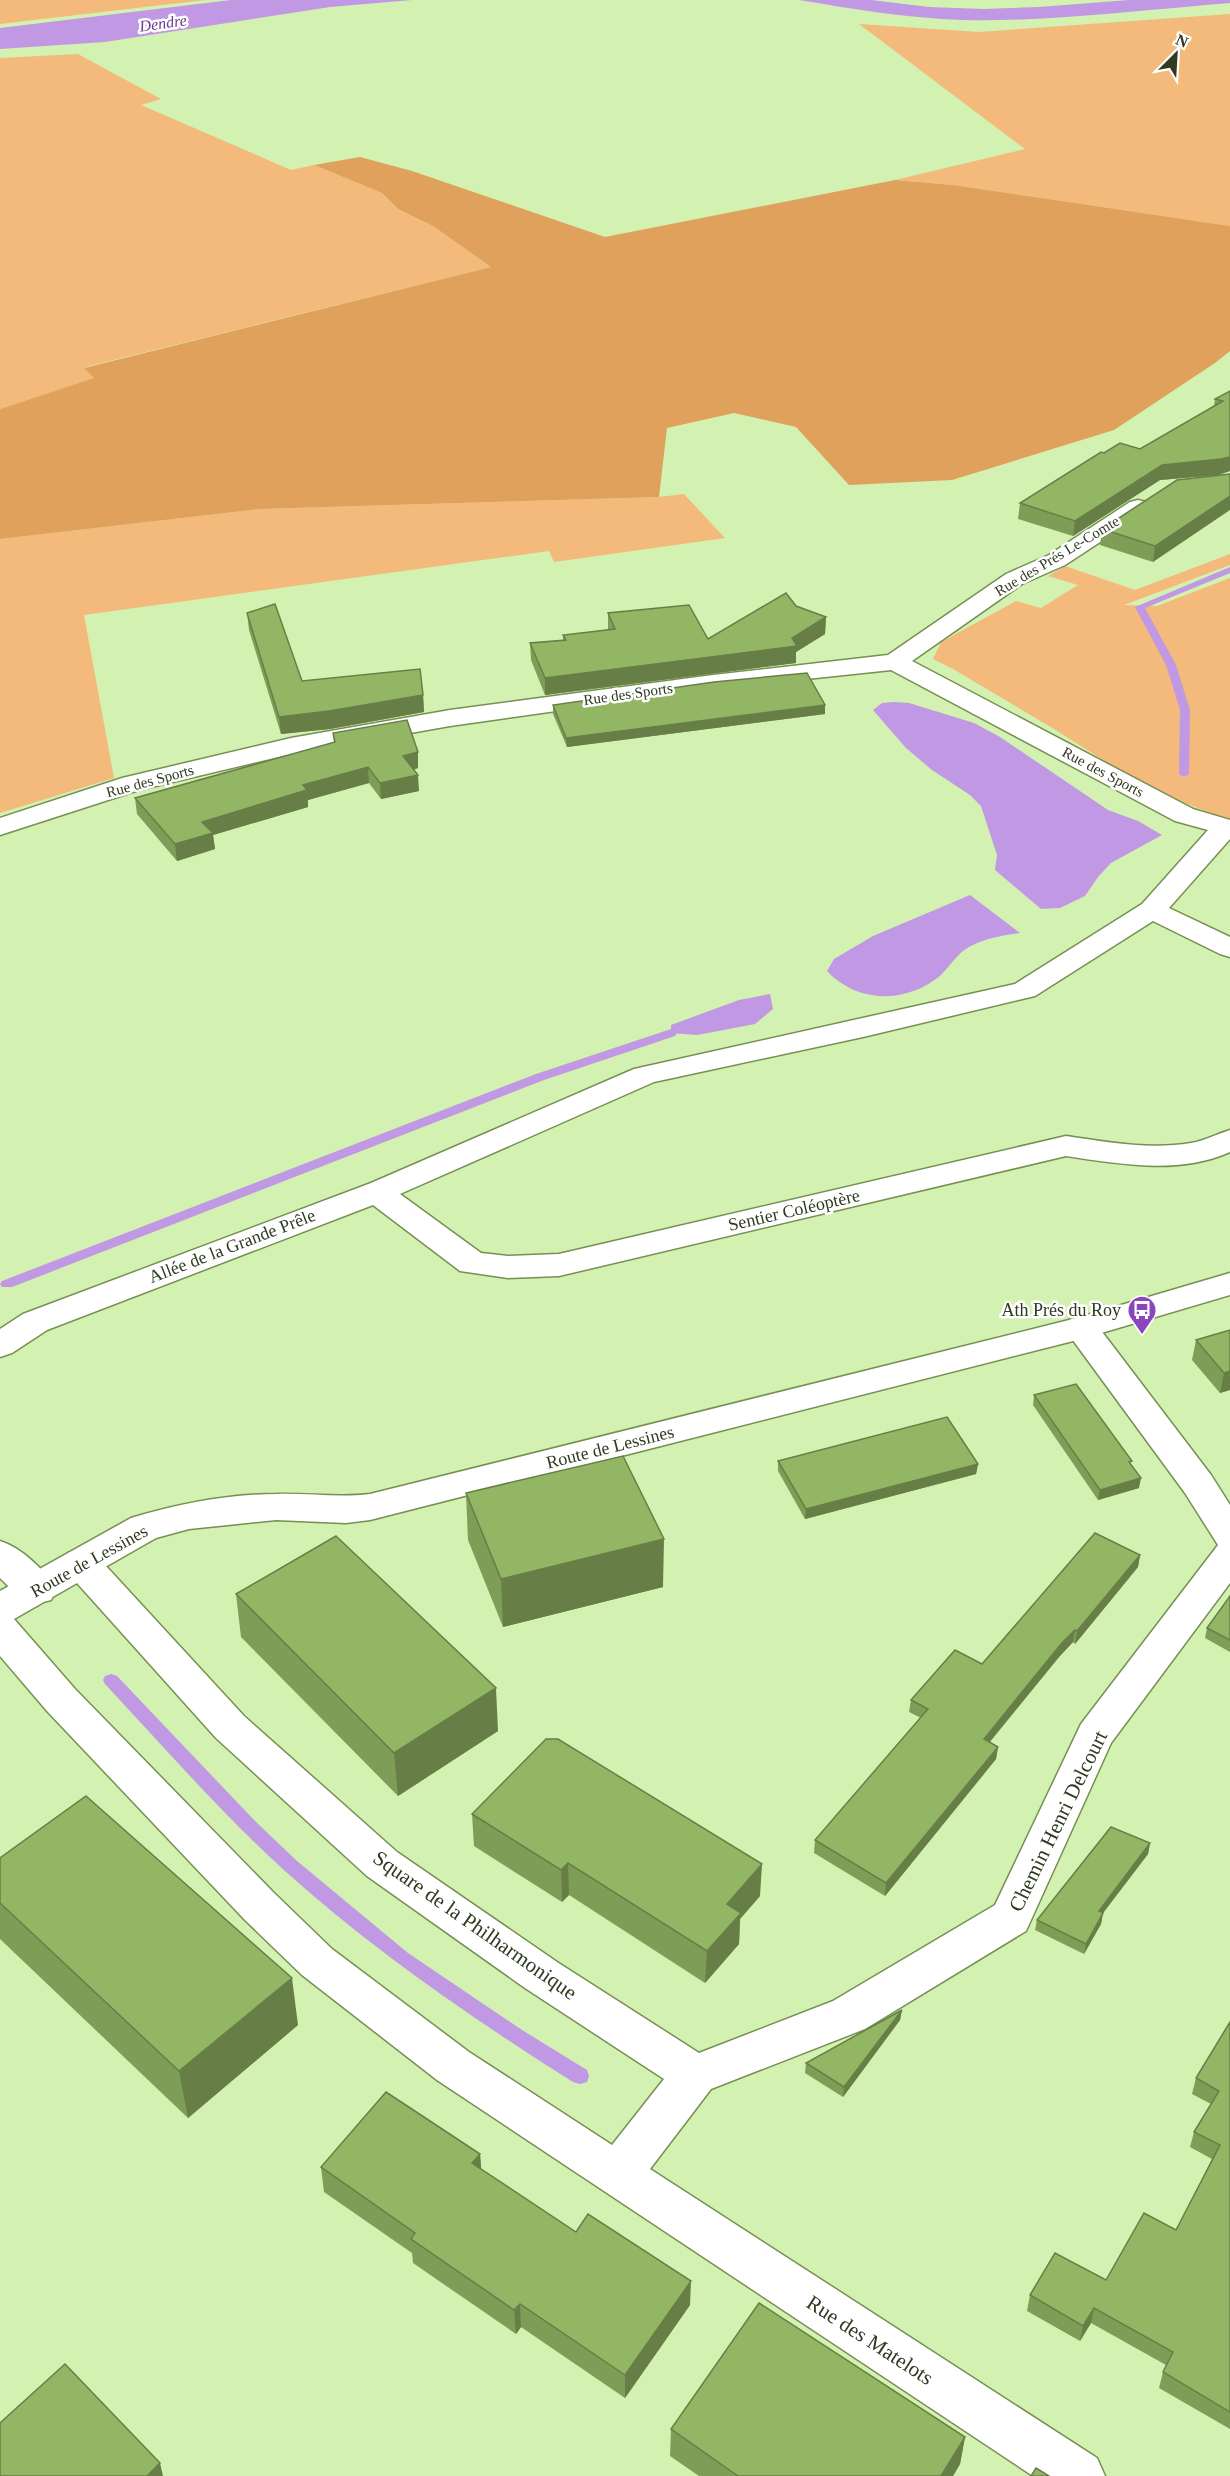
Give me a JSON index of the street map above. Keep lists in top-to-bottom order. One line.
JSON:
{"streets":{"street":["Rue des Prés Le-Comte","Rue des Sports","Sentier Coléoptère","Allée de la Grande Prêle","Route de Lessines","Chemin Henri Delcourt","Square de la Philharmonique","Rue des Matelots"]},"crossings":[["Rue des Prés Le-Comte","Rue des Sports"],["Rue des Sports","Allée de la Grande Prêle"],["Sentier Coléoptère","Allée de la Grande Prêle"],["Route de Lessines","Square de la Philharmonique"],["Chemin Henri Delcourt","Square de la Philharmonique"]],"water":["Dendre"],"places":{"bus stop":["Ath Prés du Roy"]},"north":"top right"}
